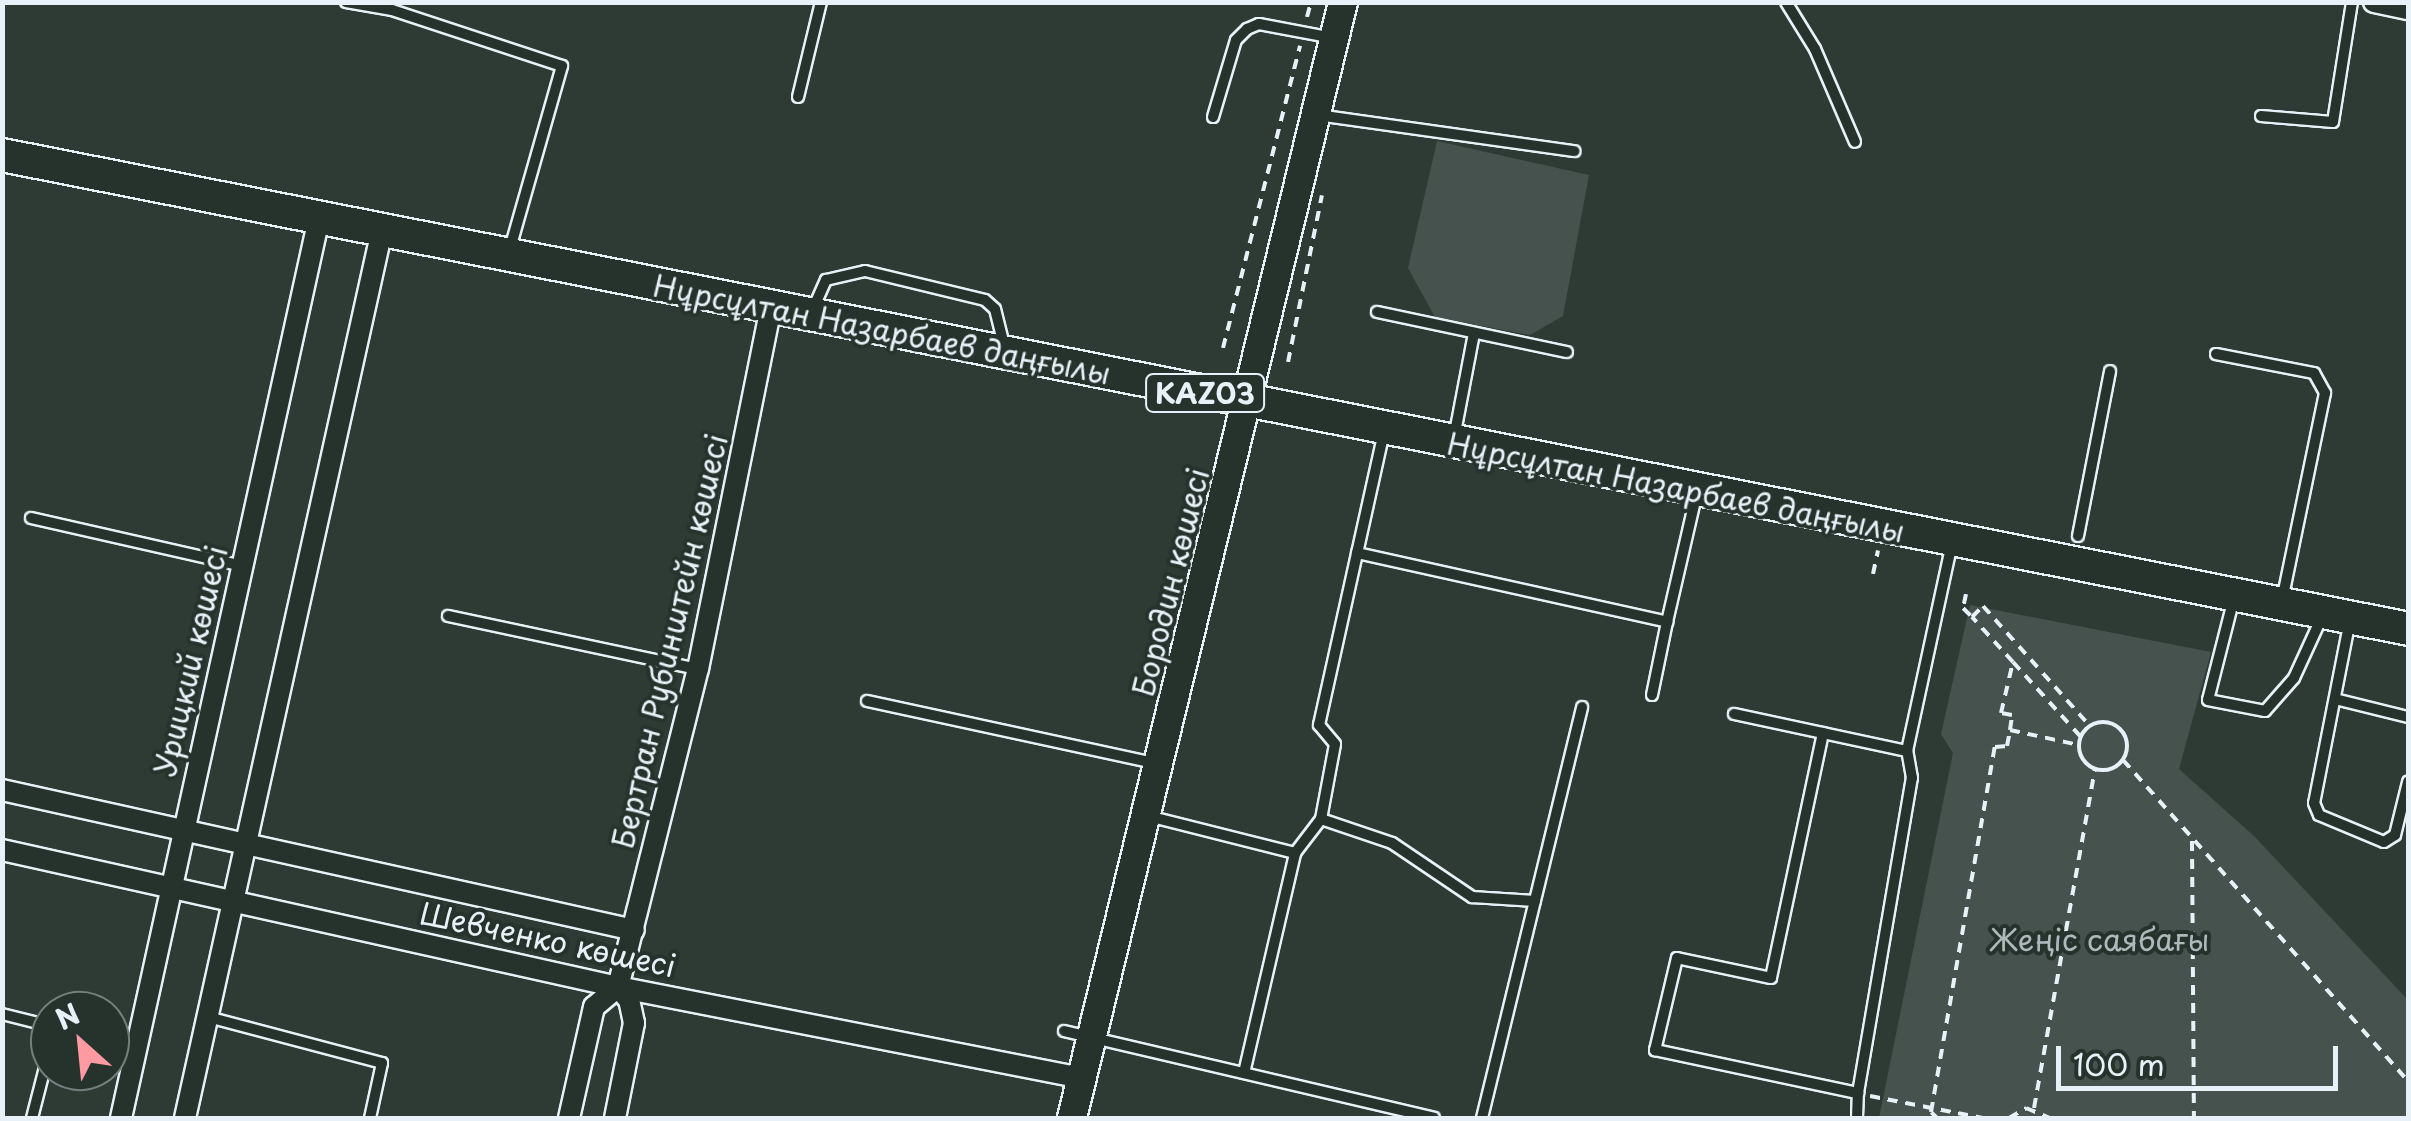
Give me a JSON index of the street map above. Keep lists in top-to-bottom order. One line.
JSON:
{"streets":{"main road":["Нұрсұлтан Назарбаев даңғылы","KАZ03"],"street":["Бородин көшесі","Бертран Рубинштейн көшесі","Урицкий көшесі","Шевченко көшесі"]},"crossings":[["Нұрсұлтан Назарбаев даңғылы","Бородин көшесі"],["Нұрсұлтан Назарбаев даңғылы","Бертран Рубинштейн көшесі"],["Нұрсұлтан Назарбаев даңғылы","Урицкий көшесі"],["Бородин көшесі","Шевченко көшесі"],["Бертран Рубинштейн көшесі","Шевченко көшесі"],["Урицкий көшесі","Шевченко көшесі"]],"parks":["Жеңіс саябағы"],"scale_bar":"100 m","north":"top left"}
